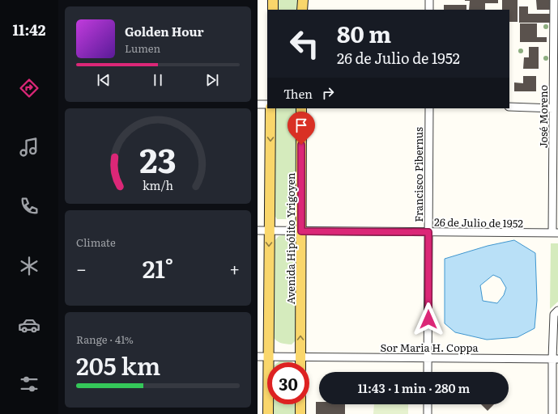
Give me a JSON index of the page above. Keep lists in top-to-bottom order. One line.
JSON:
{"streets":{"main road":["Avenida Hipólito Yrigoyen"],"street":["José Moreno","Francisco Pibernus","26 de Julio de 1952","Sor Maria H. Coppa"]},"crossings":[["José Moreno","26 de Julio de 1952"],["Francisco Pibernus","26 de Julio de 1952"],["Francisco Pibernus","Sor Maria H. Coppa"],["26 de Julio de 1952","Avenida Hipólito Yrigoyen"],["Avenida Hipólito Yrigoyen","Sor Maria H. Coppa"]],"page":{"tabs":"11:42","turn":["80 m","26 de Julio de 1952"],"song":["Golden Hour","Lumen"],"then":"Then","tile":["Climate",["Range · 41%","205 km"]],"heat":["−","21°","+"],"limit":"30","trip":"11:43 · 1 min · 280 m","gauge":["23","km/h"]}}
